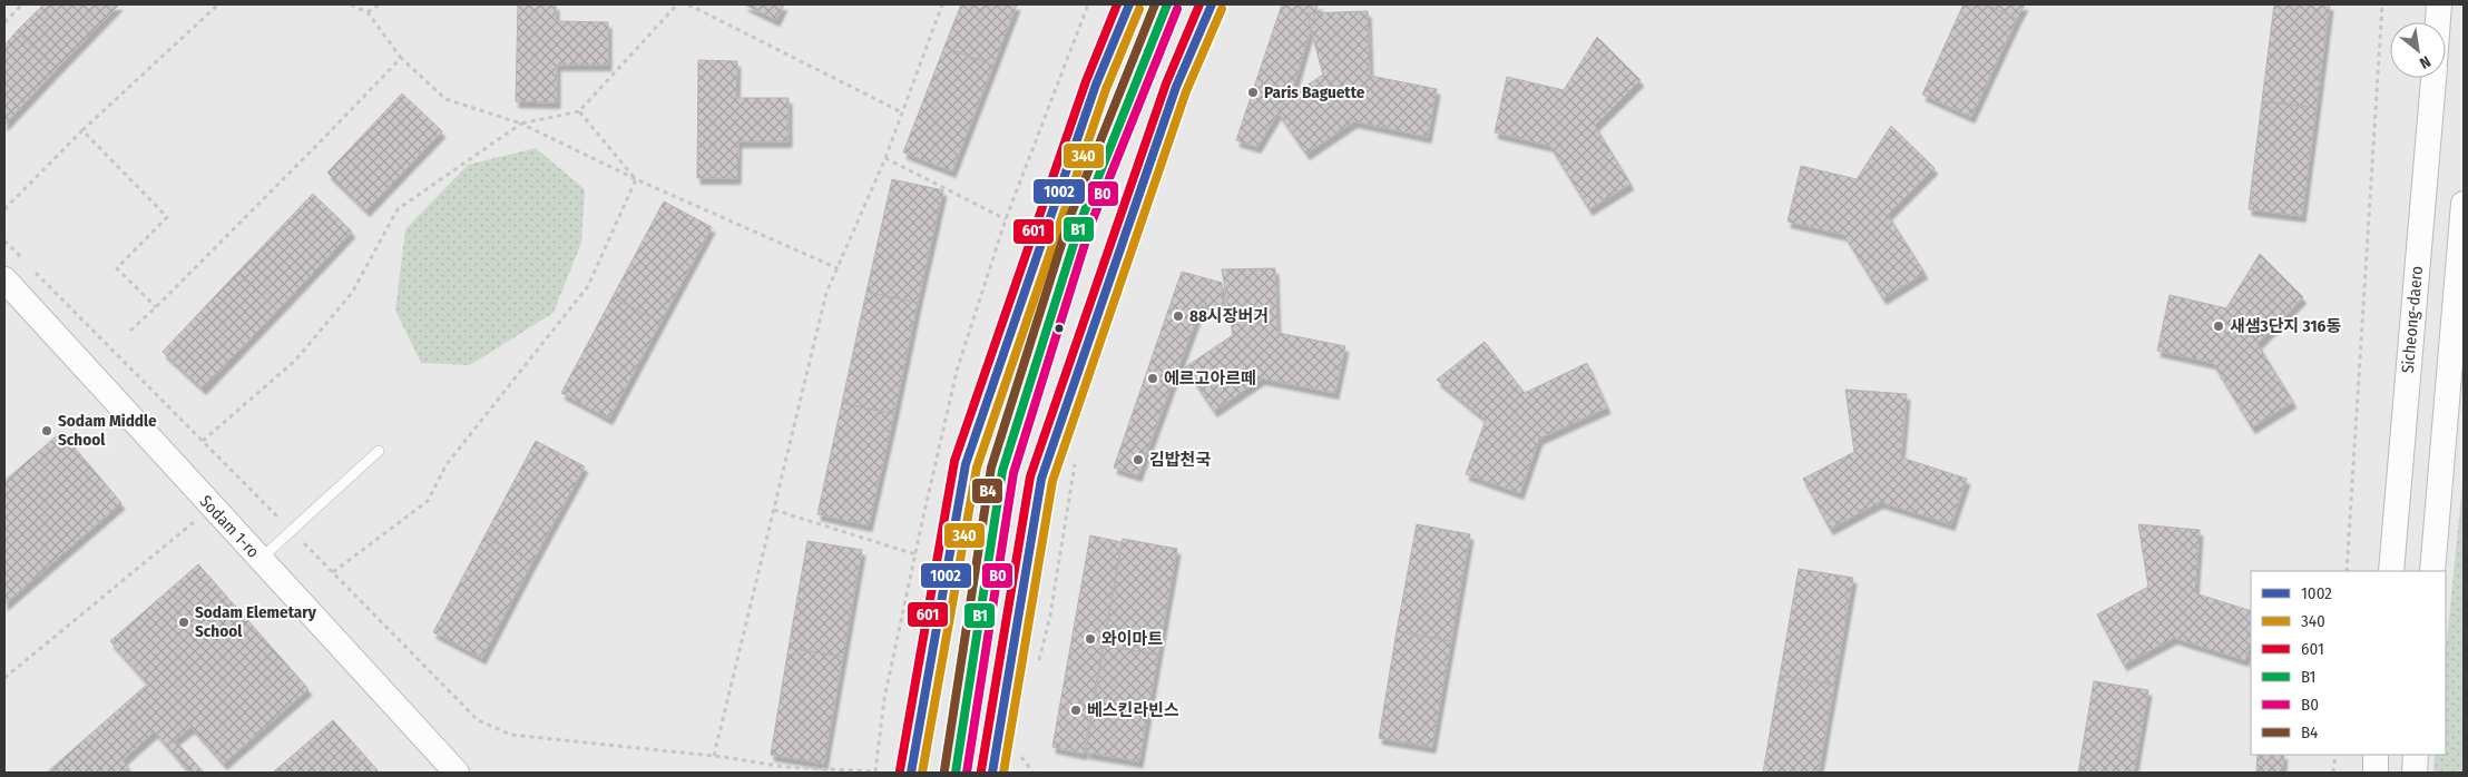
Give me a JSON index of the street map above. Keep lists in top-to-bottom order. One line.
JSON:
{"streets":{"street":["Sicheong-daero","Sodam 1-ro"]},"places":["Paris Baguette","88시장버거","새샘3단지 316동","에르고아르떼","Sodam Middle School","김밥천국","Sodam Elemetary School","와이마트","베스킨라빈스"],"lines":["transit line 1002","transit line 601","transit line B1","transit line B4","transit line 340","transit line B0"],"legend":["1002","340","601","B1","B0","B4"],"north":"bottom right"}
